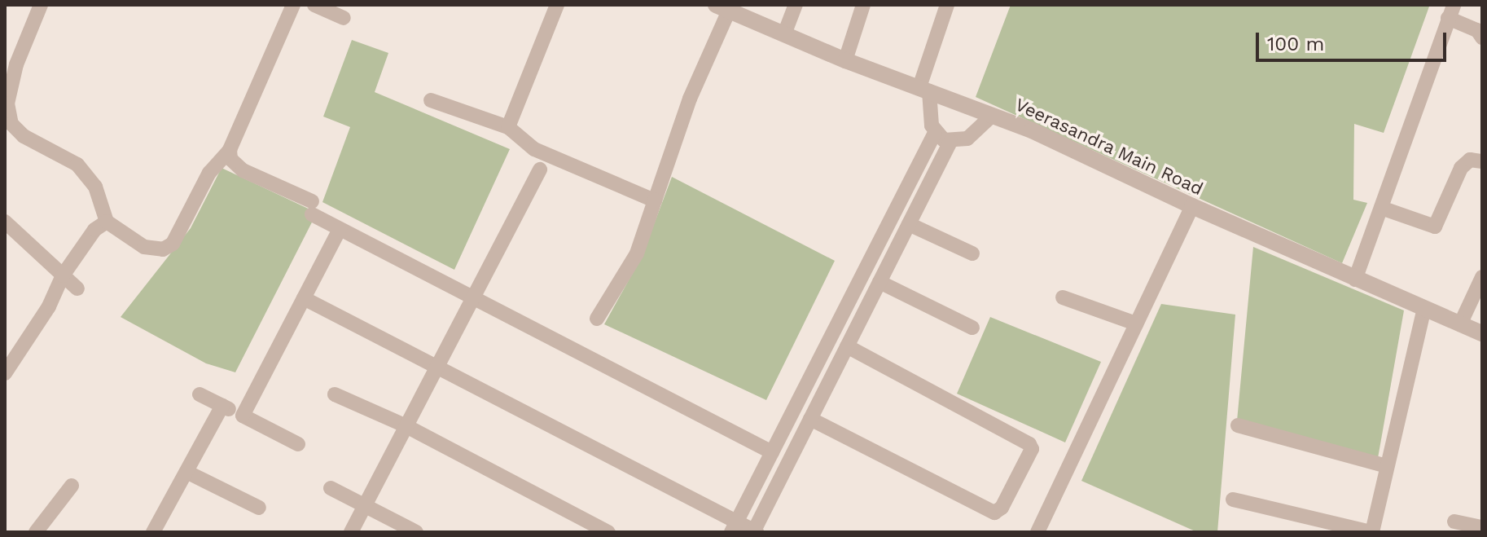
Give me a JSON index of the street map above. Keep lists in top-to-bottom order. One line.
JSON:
{"streets":{"street":["Veerasandra Main Road"]},"scale_bar":"100 m"}
